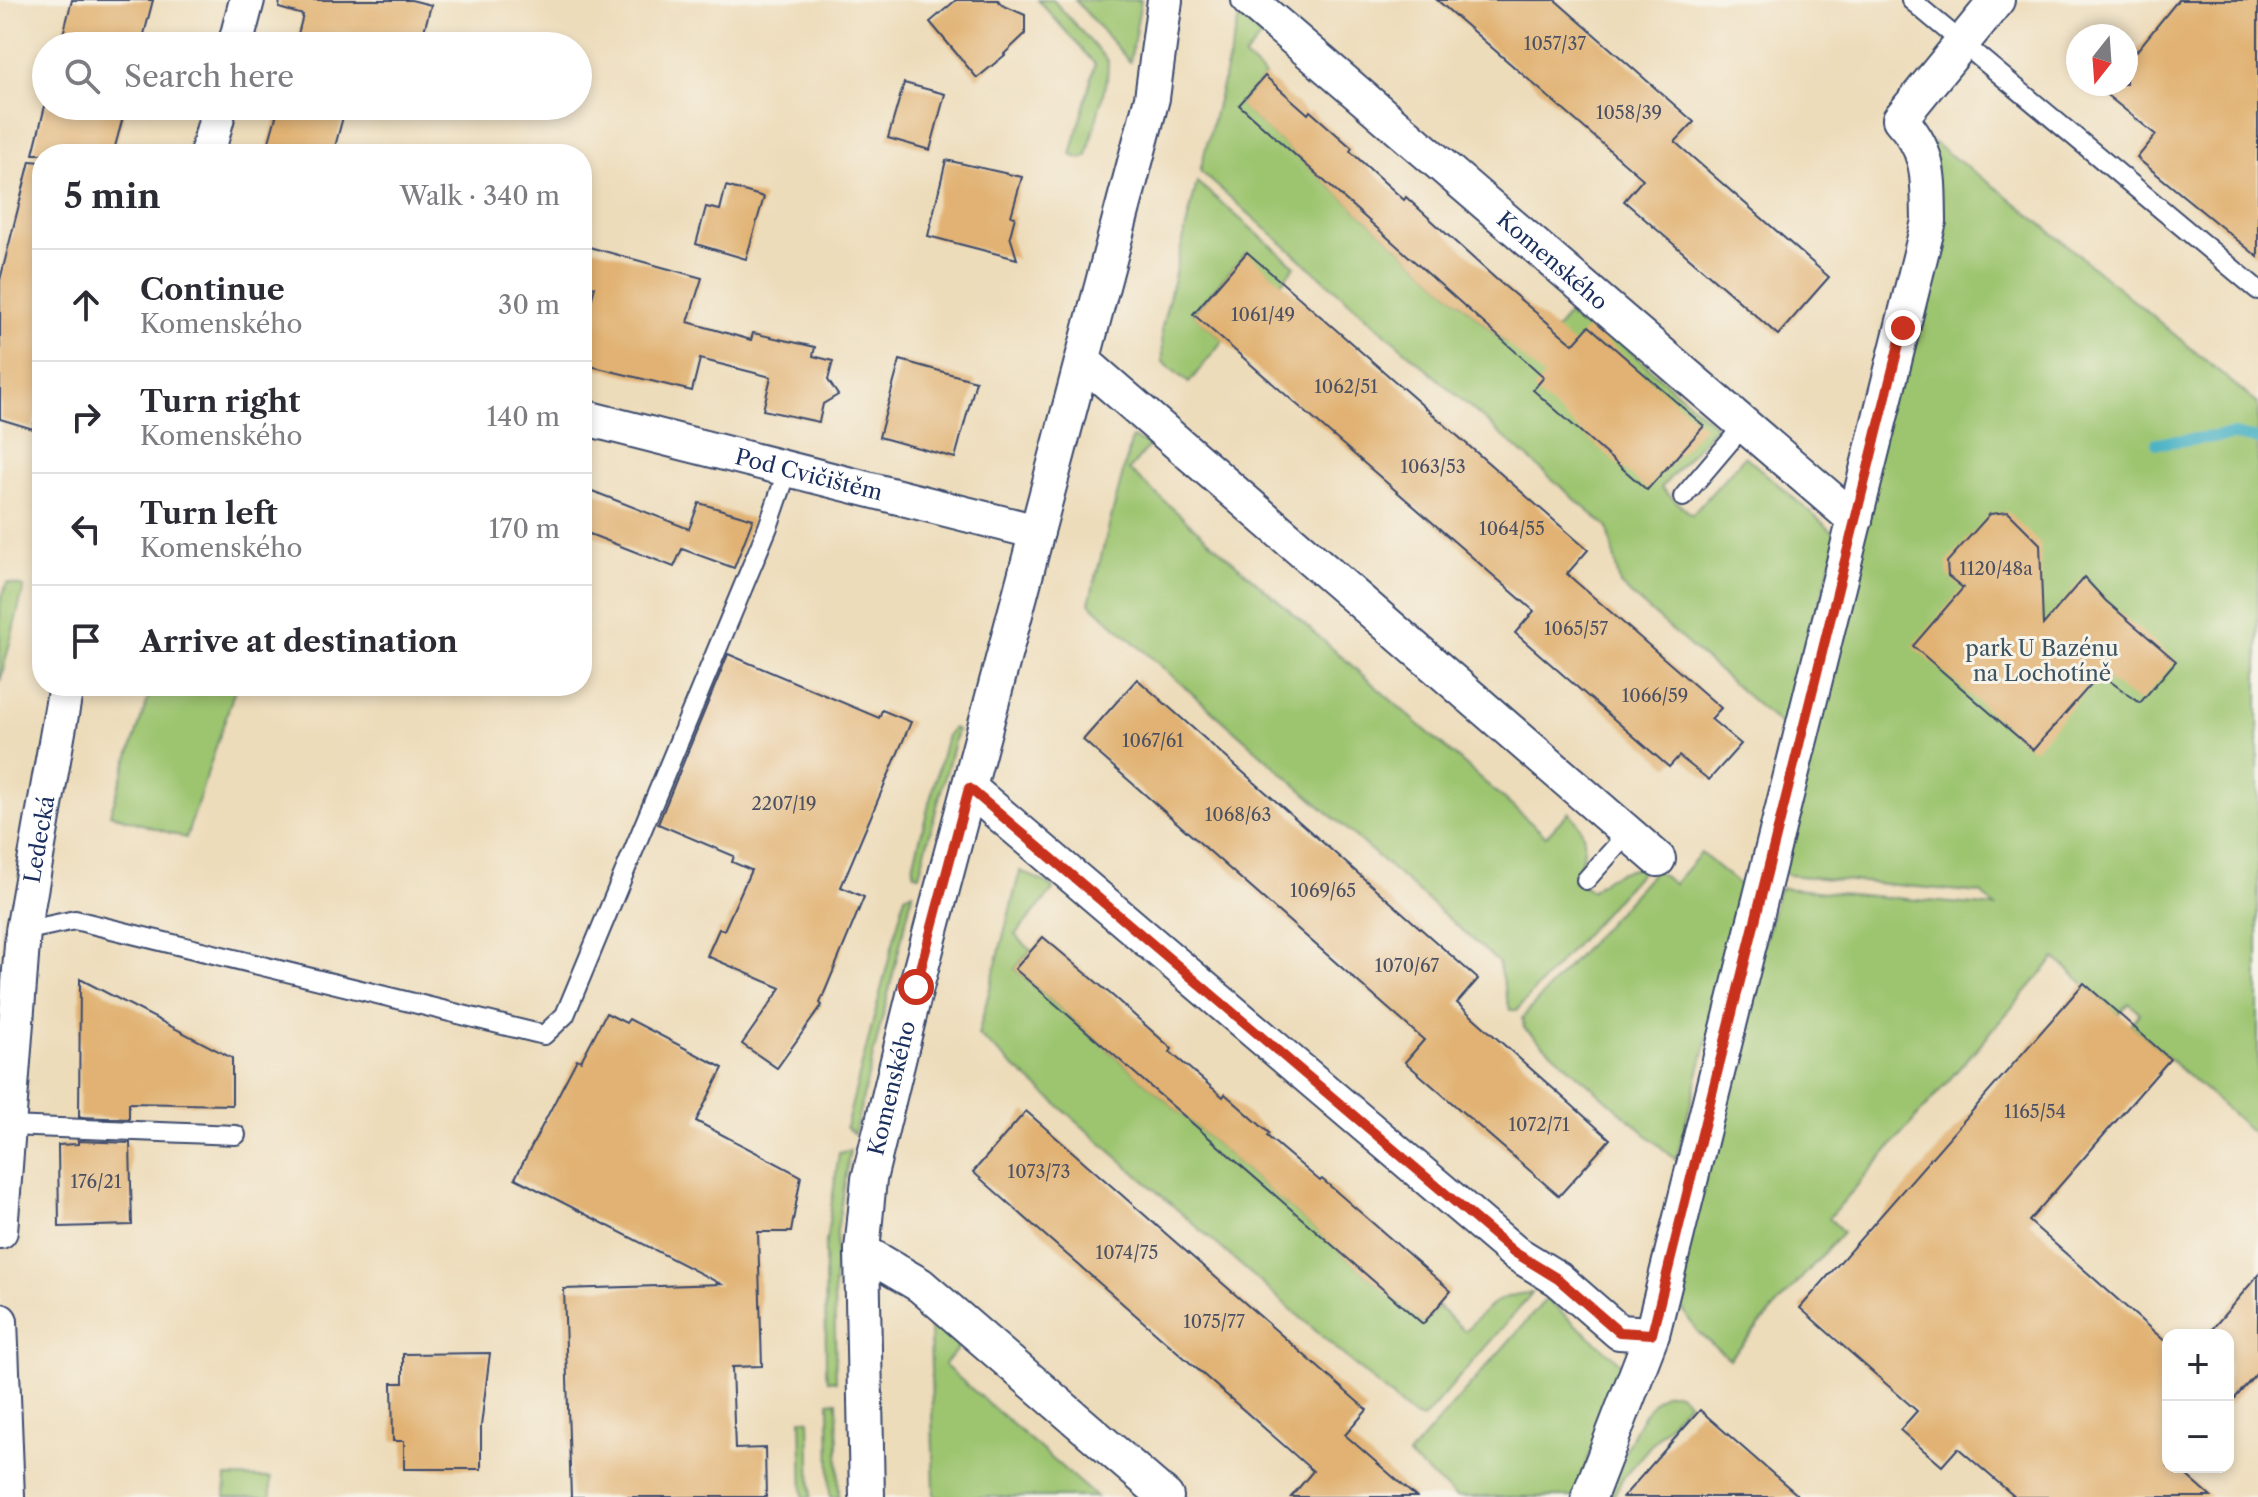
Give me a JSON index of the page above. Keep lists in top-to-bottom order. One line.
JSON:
{"streets":{"street":["Komenského","Pod Cvičištěm","Ledecká"]},"crossings":[["Komenského","Pod Cvičištěm"]],"parks":["park U Bazénu na Lochotíně"],"house_numbers":["1057/37","1058/39","1061/49","1062/51","1063/53","1064/55","1120/48a","1065/57","1066/59","1067/61","2207/19","1068/63","1069/65","1070/67","1165/54","1072/71","1073/73","176/21","1074/75","1075/77"],"north":"bottom","page":{"search":"Search here","heading":["5 min","Walk · 340 m"],"list":[["Continue","Komenského","30 m"],["Turn right","Komenského","140 m"],["Turn left","Komenského","170 m"],"Arrive at destination"],"map_buttons":["+","−"]}}
